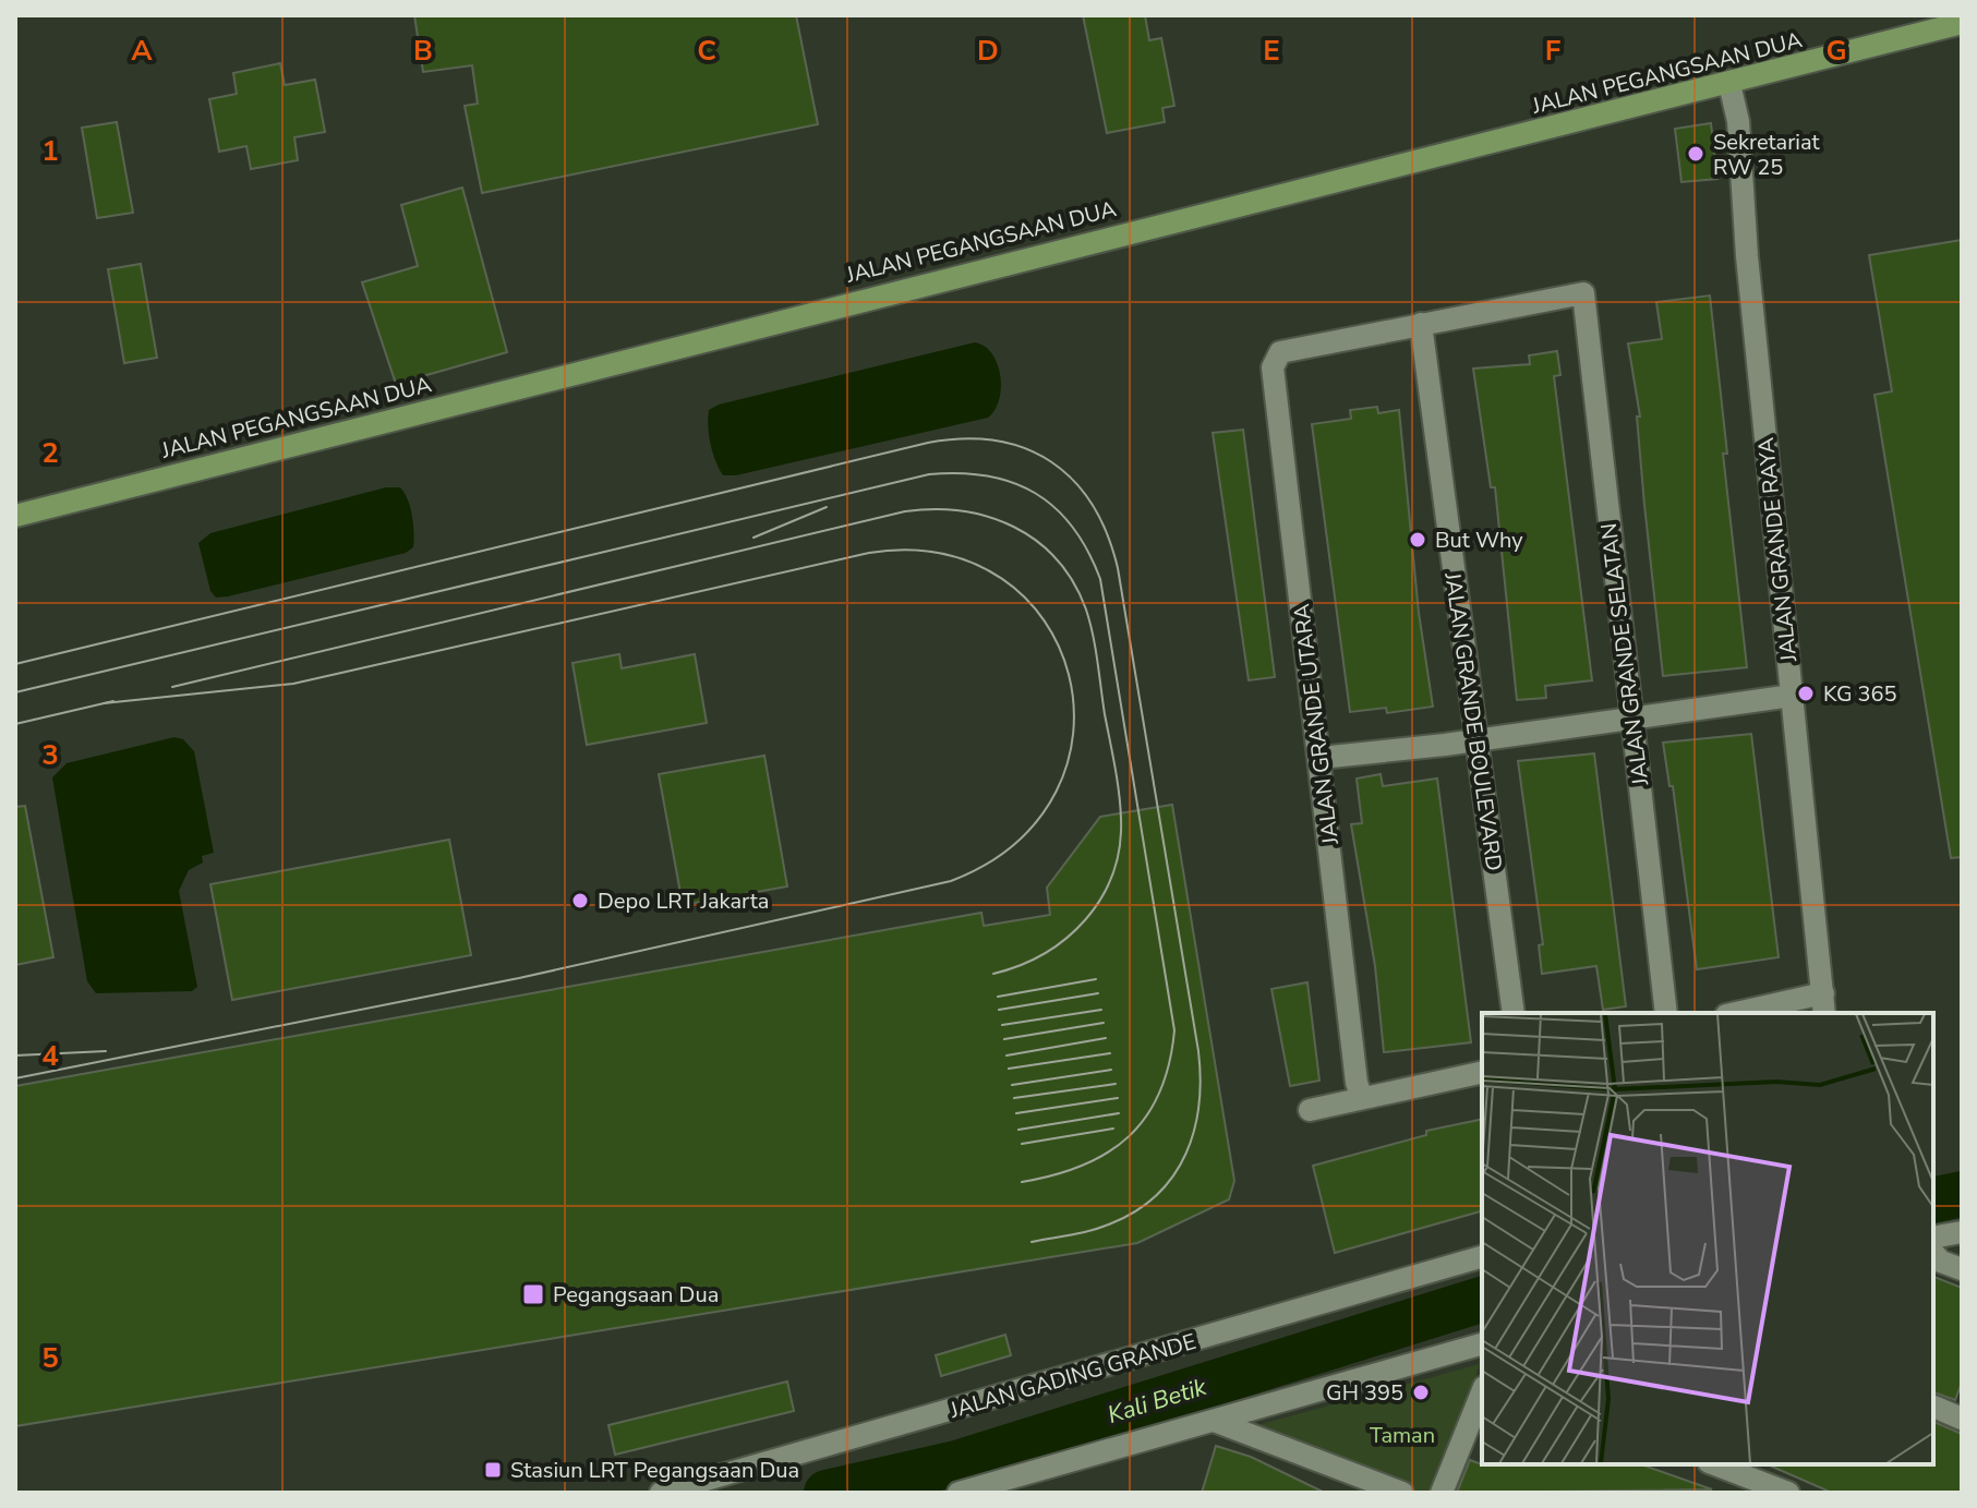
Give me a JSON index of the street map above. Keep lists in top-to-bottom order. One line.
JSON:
{"streets":{"main road":["JALAN PEGANGSAAN DUA"],"street":["JALAN GRANDE RAYA","JALAN GRANDE SELATAN","JALAN GRANDE BOULEVARD","JALAN GRANDE UTARA","JALAN GADING GRANDE"]},"crossings":[["JALAN PEGANGSAAN DUA","JALAN GRANDE RAYA"],["JALAN GRANDE SELATAN","JALAN GRANDE BOULEVARD"],["JALAN GRANDE SELATAN","JALAN GRANDE UTARA"],["JALAN GRANDE BOULEVARD","JALAN GRANDE UTARA"]],"water":["Kali Betik"],"parks":["Taman"],"places":{"other":["Sekretariat RW 25","But Why","KG 365","Depo LRT Jakarta","GH 395"],"transit":["Pegangsaan Dua","Stasiun LRT Pegangsaan Dua"]},"grid":{"columns":["A","B","C","D","E","F","G"],"rows":["1","2","3","4","5"]}}
